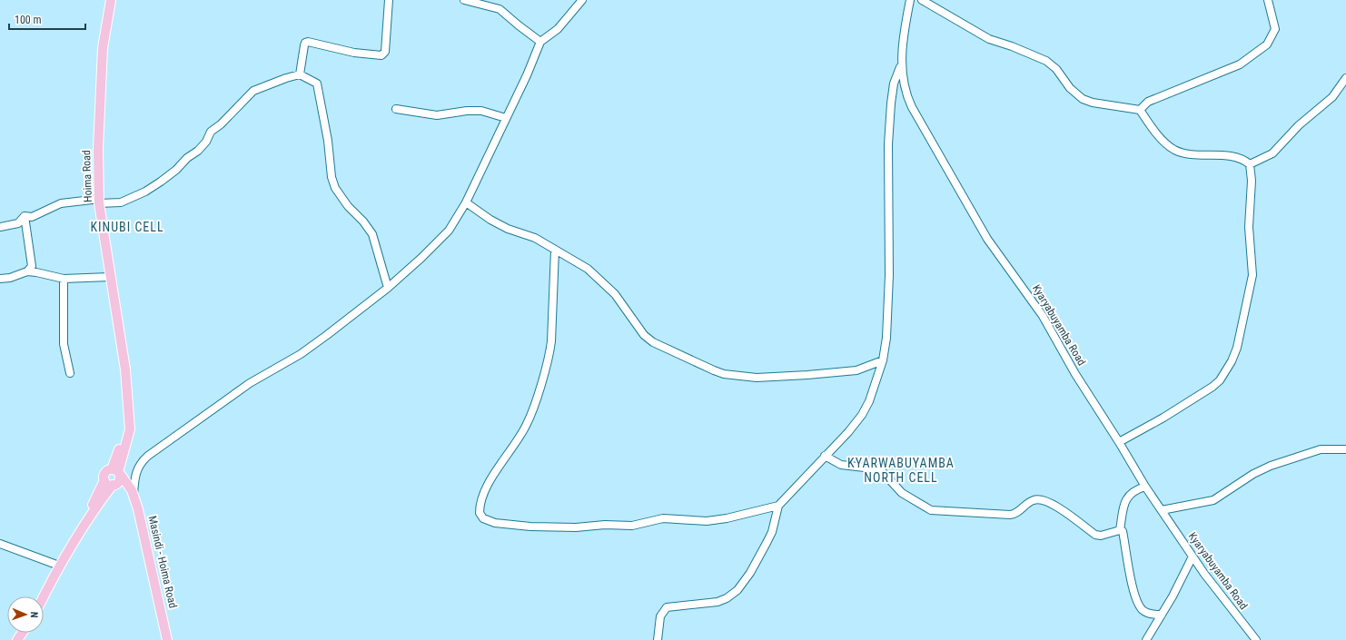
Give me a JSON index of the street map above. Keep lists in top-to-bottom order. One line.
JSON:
{"streets":{"main road":["Hoima Road","Masindi - Hoima Road"],"street":["Kyaryabuyamba Road"]},"crossings":[["Hoima Road","Masindi - Hoima Road"]],"districts":["KINUBI CELL","KYARWABUYAMBA NORTH CELL"],"scale_bar":"100 m","north":"right"}
